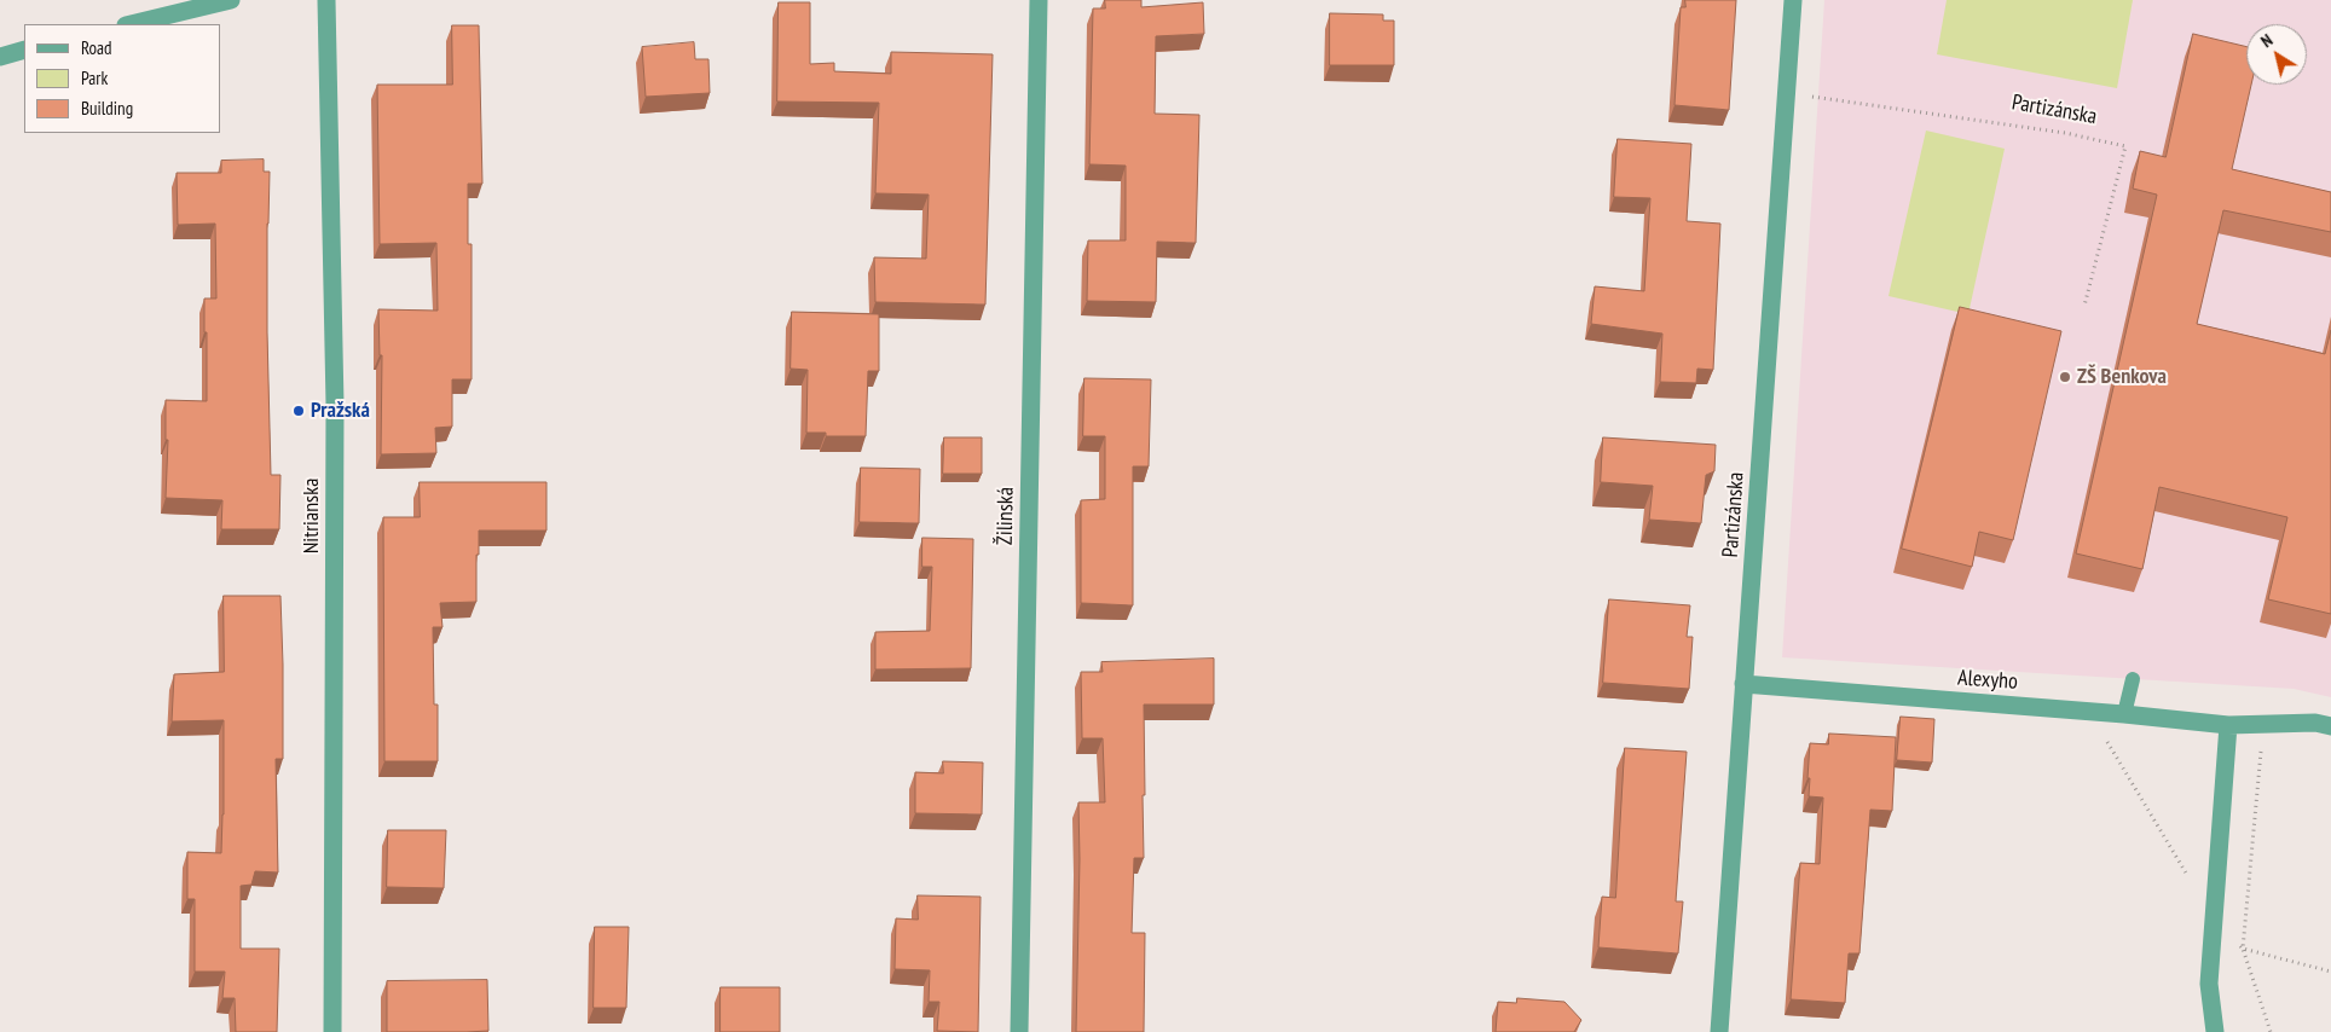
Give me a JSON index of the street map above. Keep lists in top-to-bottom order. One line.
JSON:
{"streets":{"street":["Partizánska","Nitrianska","Žilinská","Alexyho"]},"crossings":[["Partizánska","Alexyho"]],"places":["ZŠ Benkova","Pražská"],"legend":["Road","Park","Building"],"north":"top left"}
